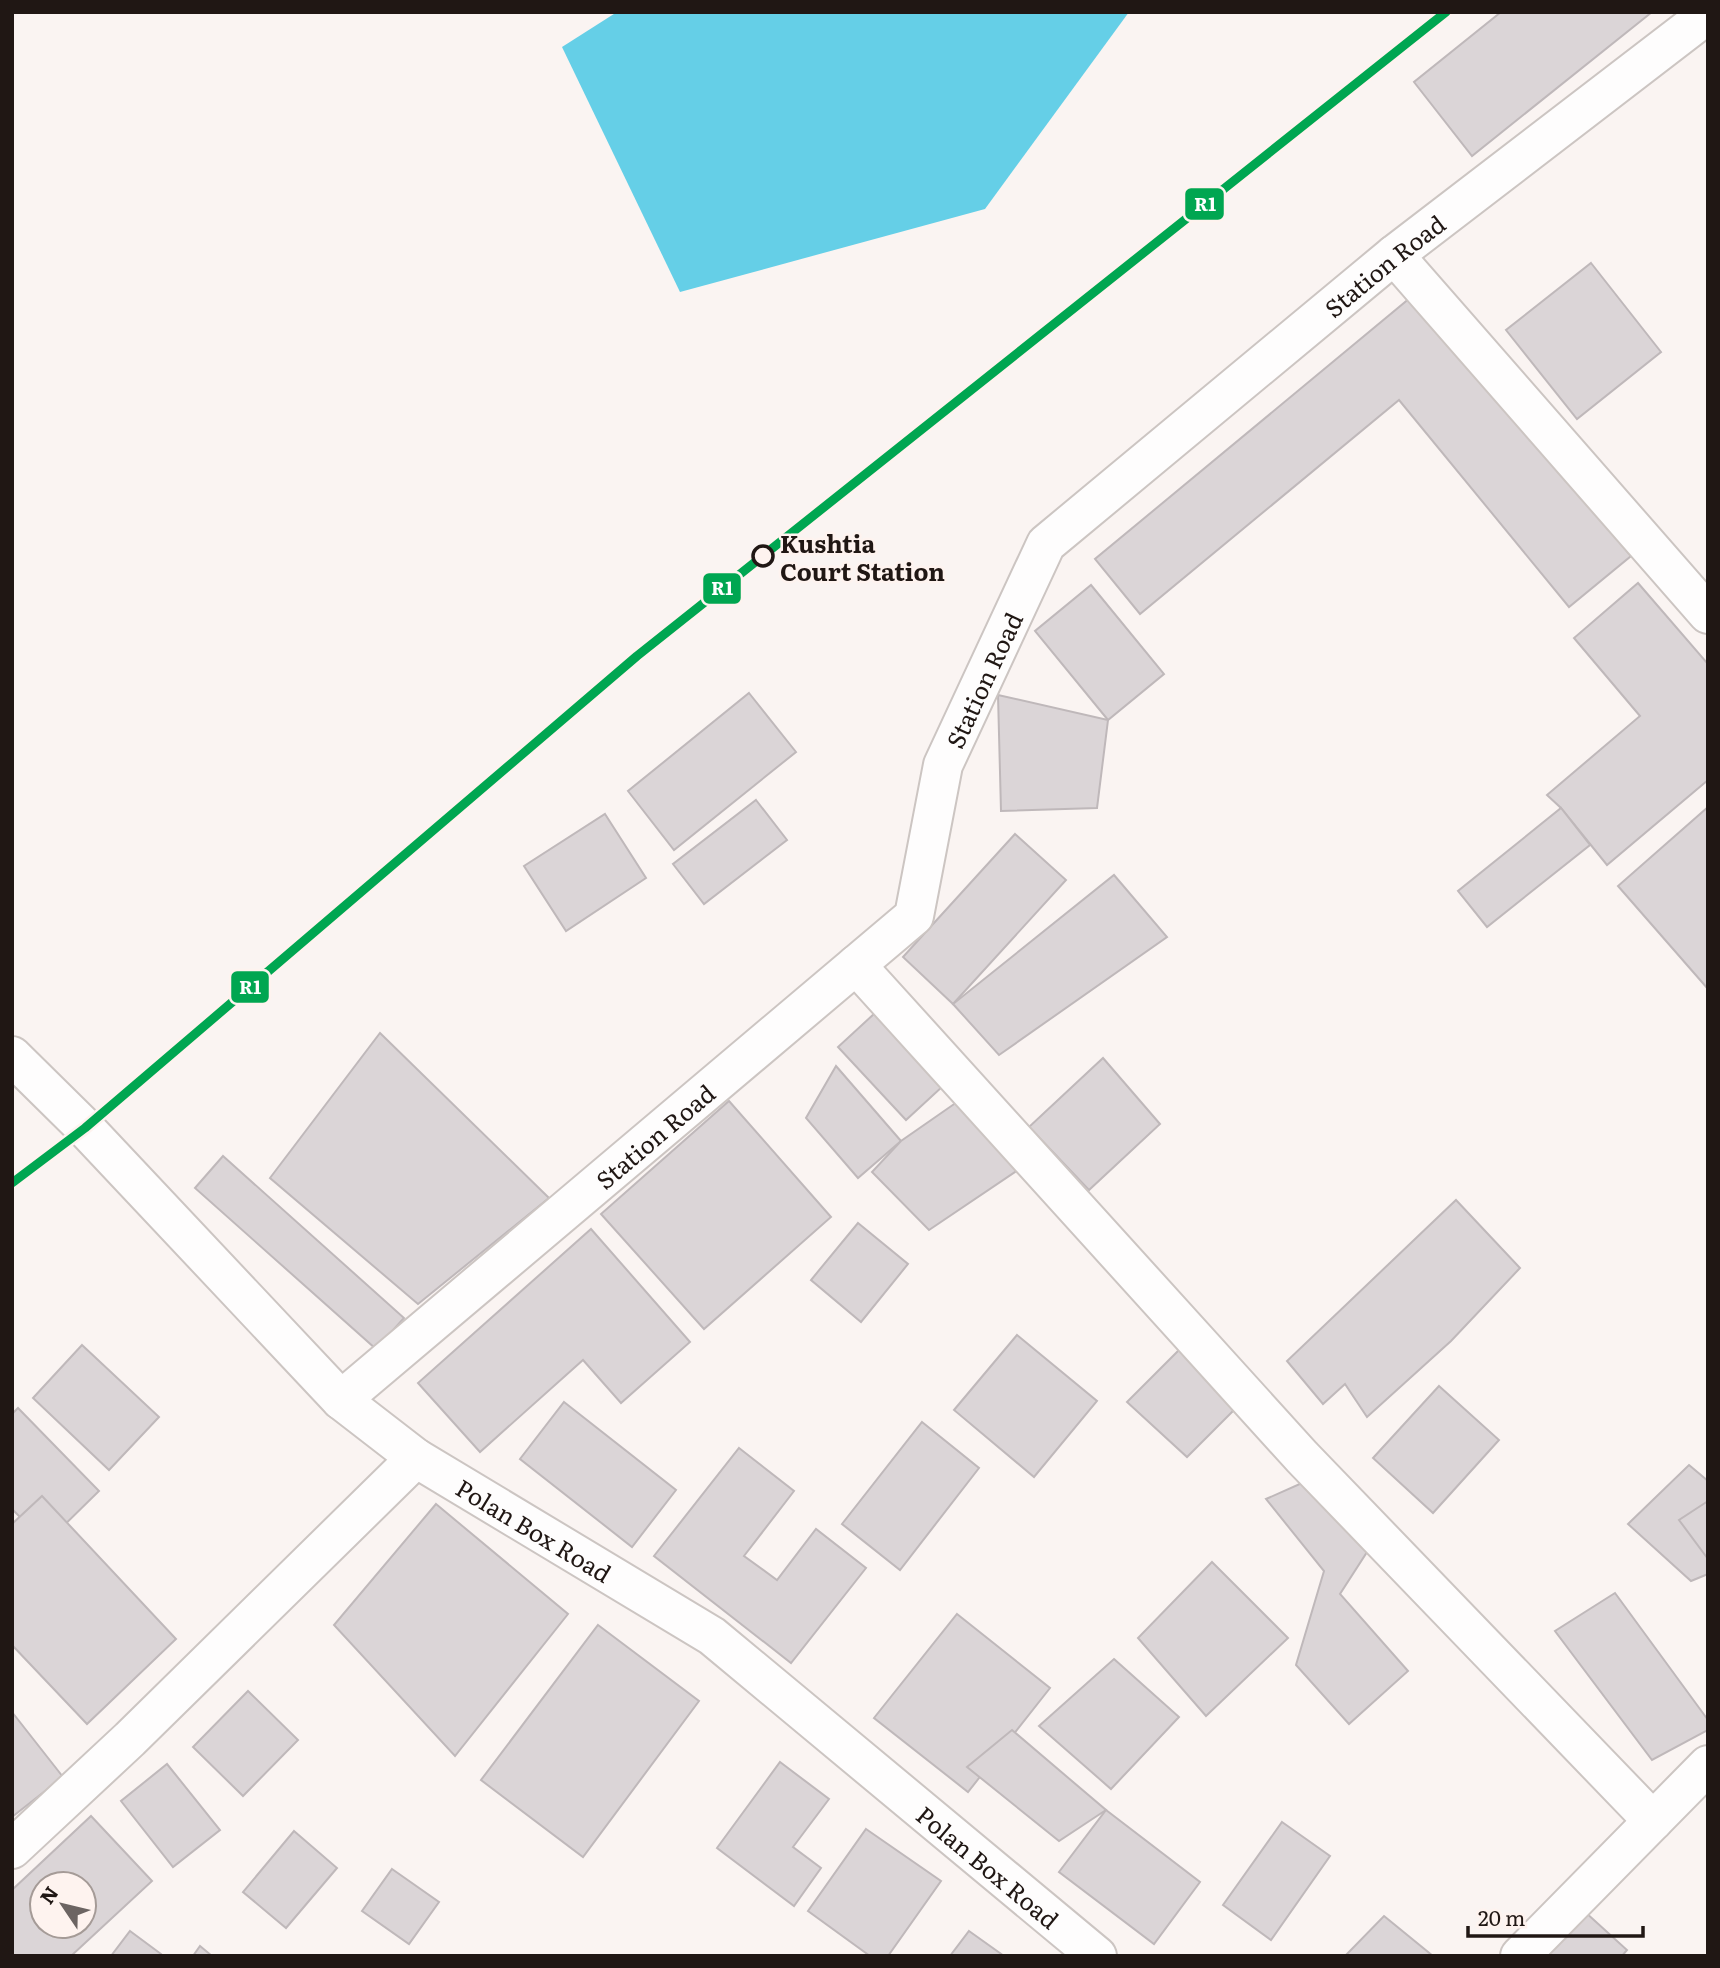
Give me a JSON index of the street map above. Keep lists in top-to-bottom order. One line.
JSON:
{"streets":{"street":["Station Road","Polan Box Road"]},"crossings":[["Station Road","Polan Box Road"]],"places":["Kushtia Court Station"],"lines":["transit line R1"],"scale_bar":"20 m","north":"top left"}
